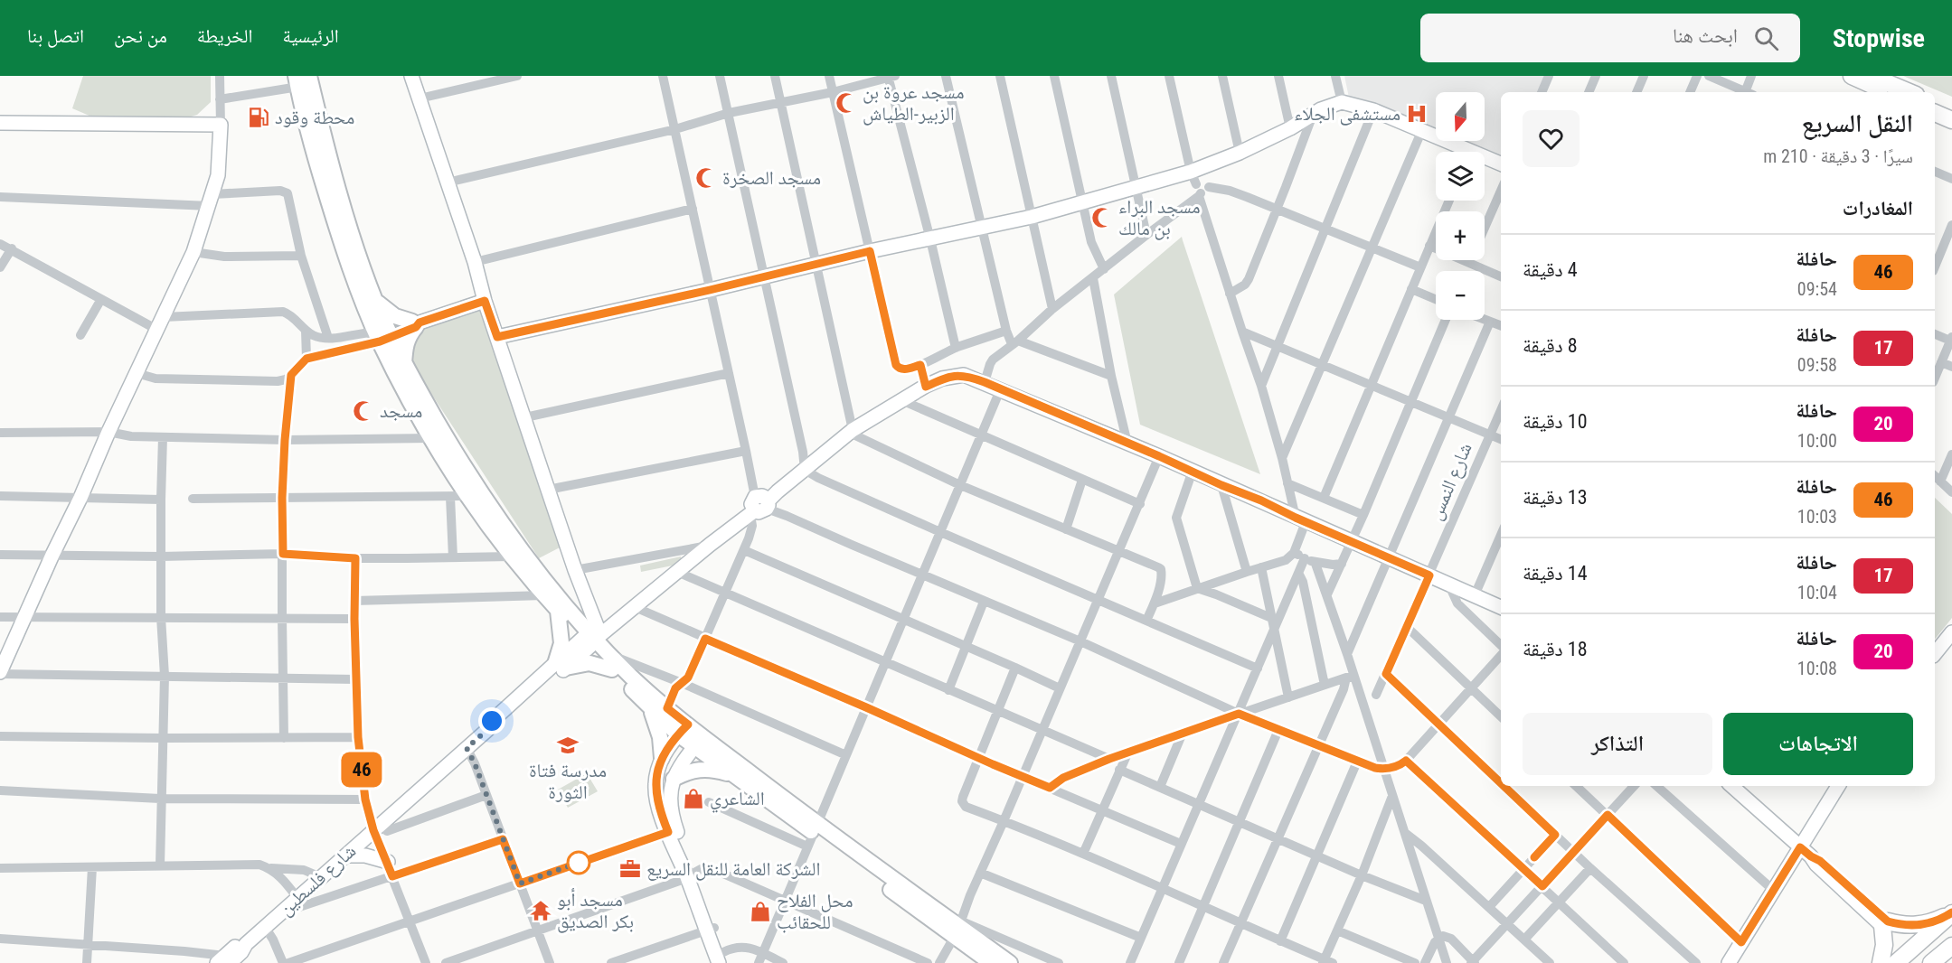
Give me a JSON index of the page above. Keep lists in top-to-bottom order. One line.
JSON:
{"streets":{"street":["شارع النمس","شارع فلسطين"]},"crossings":[["شارع النمس","شارع فلسطين"]],"places":{"mosque":["مسجد عروة بن الزبير-الطياش","مسجد الصخرة","مسجد البراء بن مالك","مسجد"],"hospital":["مستشفى الجلاء"],"fuel station":["محطة وقود"],"school or university":["مدرسة فتاة الثورة"],"shop":["الشاعري","محل الفلاح للحقائب"],"office":["الشركة العامة للنقل السريع"],"temple":["مسجد أبو بكر الصديق"]},"lines":["bus line 46"],"north":"bottom","page":{"header":"Stopwise","search":"ابحث هنا","nav":["الرئيسية","الخريطة","من نحن","اتصل بنا"],"on_map":"46","map_buttons":["+","−"],"heading":[["النقل السريع","سيرًا · 3 دقيقة · 210 m"],"المغادرات"],"list":[{"mark":"46","name":"حافلة","note":"09:54","value":"4 دقيقة"},{"mark":"17","name":"حافلة","note":"09:58","value":"8 دقيقة"},{"mark":"20","name":"حافلة","note":"10:00","value":"10 دقيقة"},{"mark":"46","name":"حافلة","note":"10:03","value":"13 دقيقة"},{"mark":"17","name":"حافلة","note":"10:04","value":"14 دقيقة"},{"mark":"20","name":"حافلة","note":"10:08","value":"18 دقيقة"}],"buttons":["الاتجاهات","التذاكر"]}}
